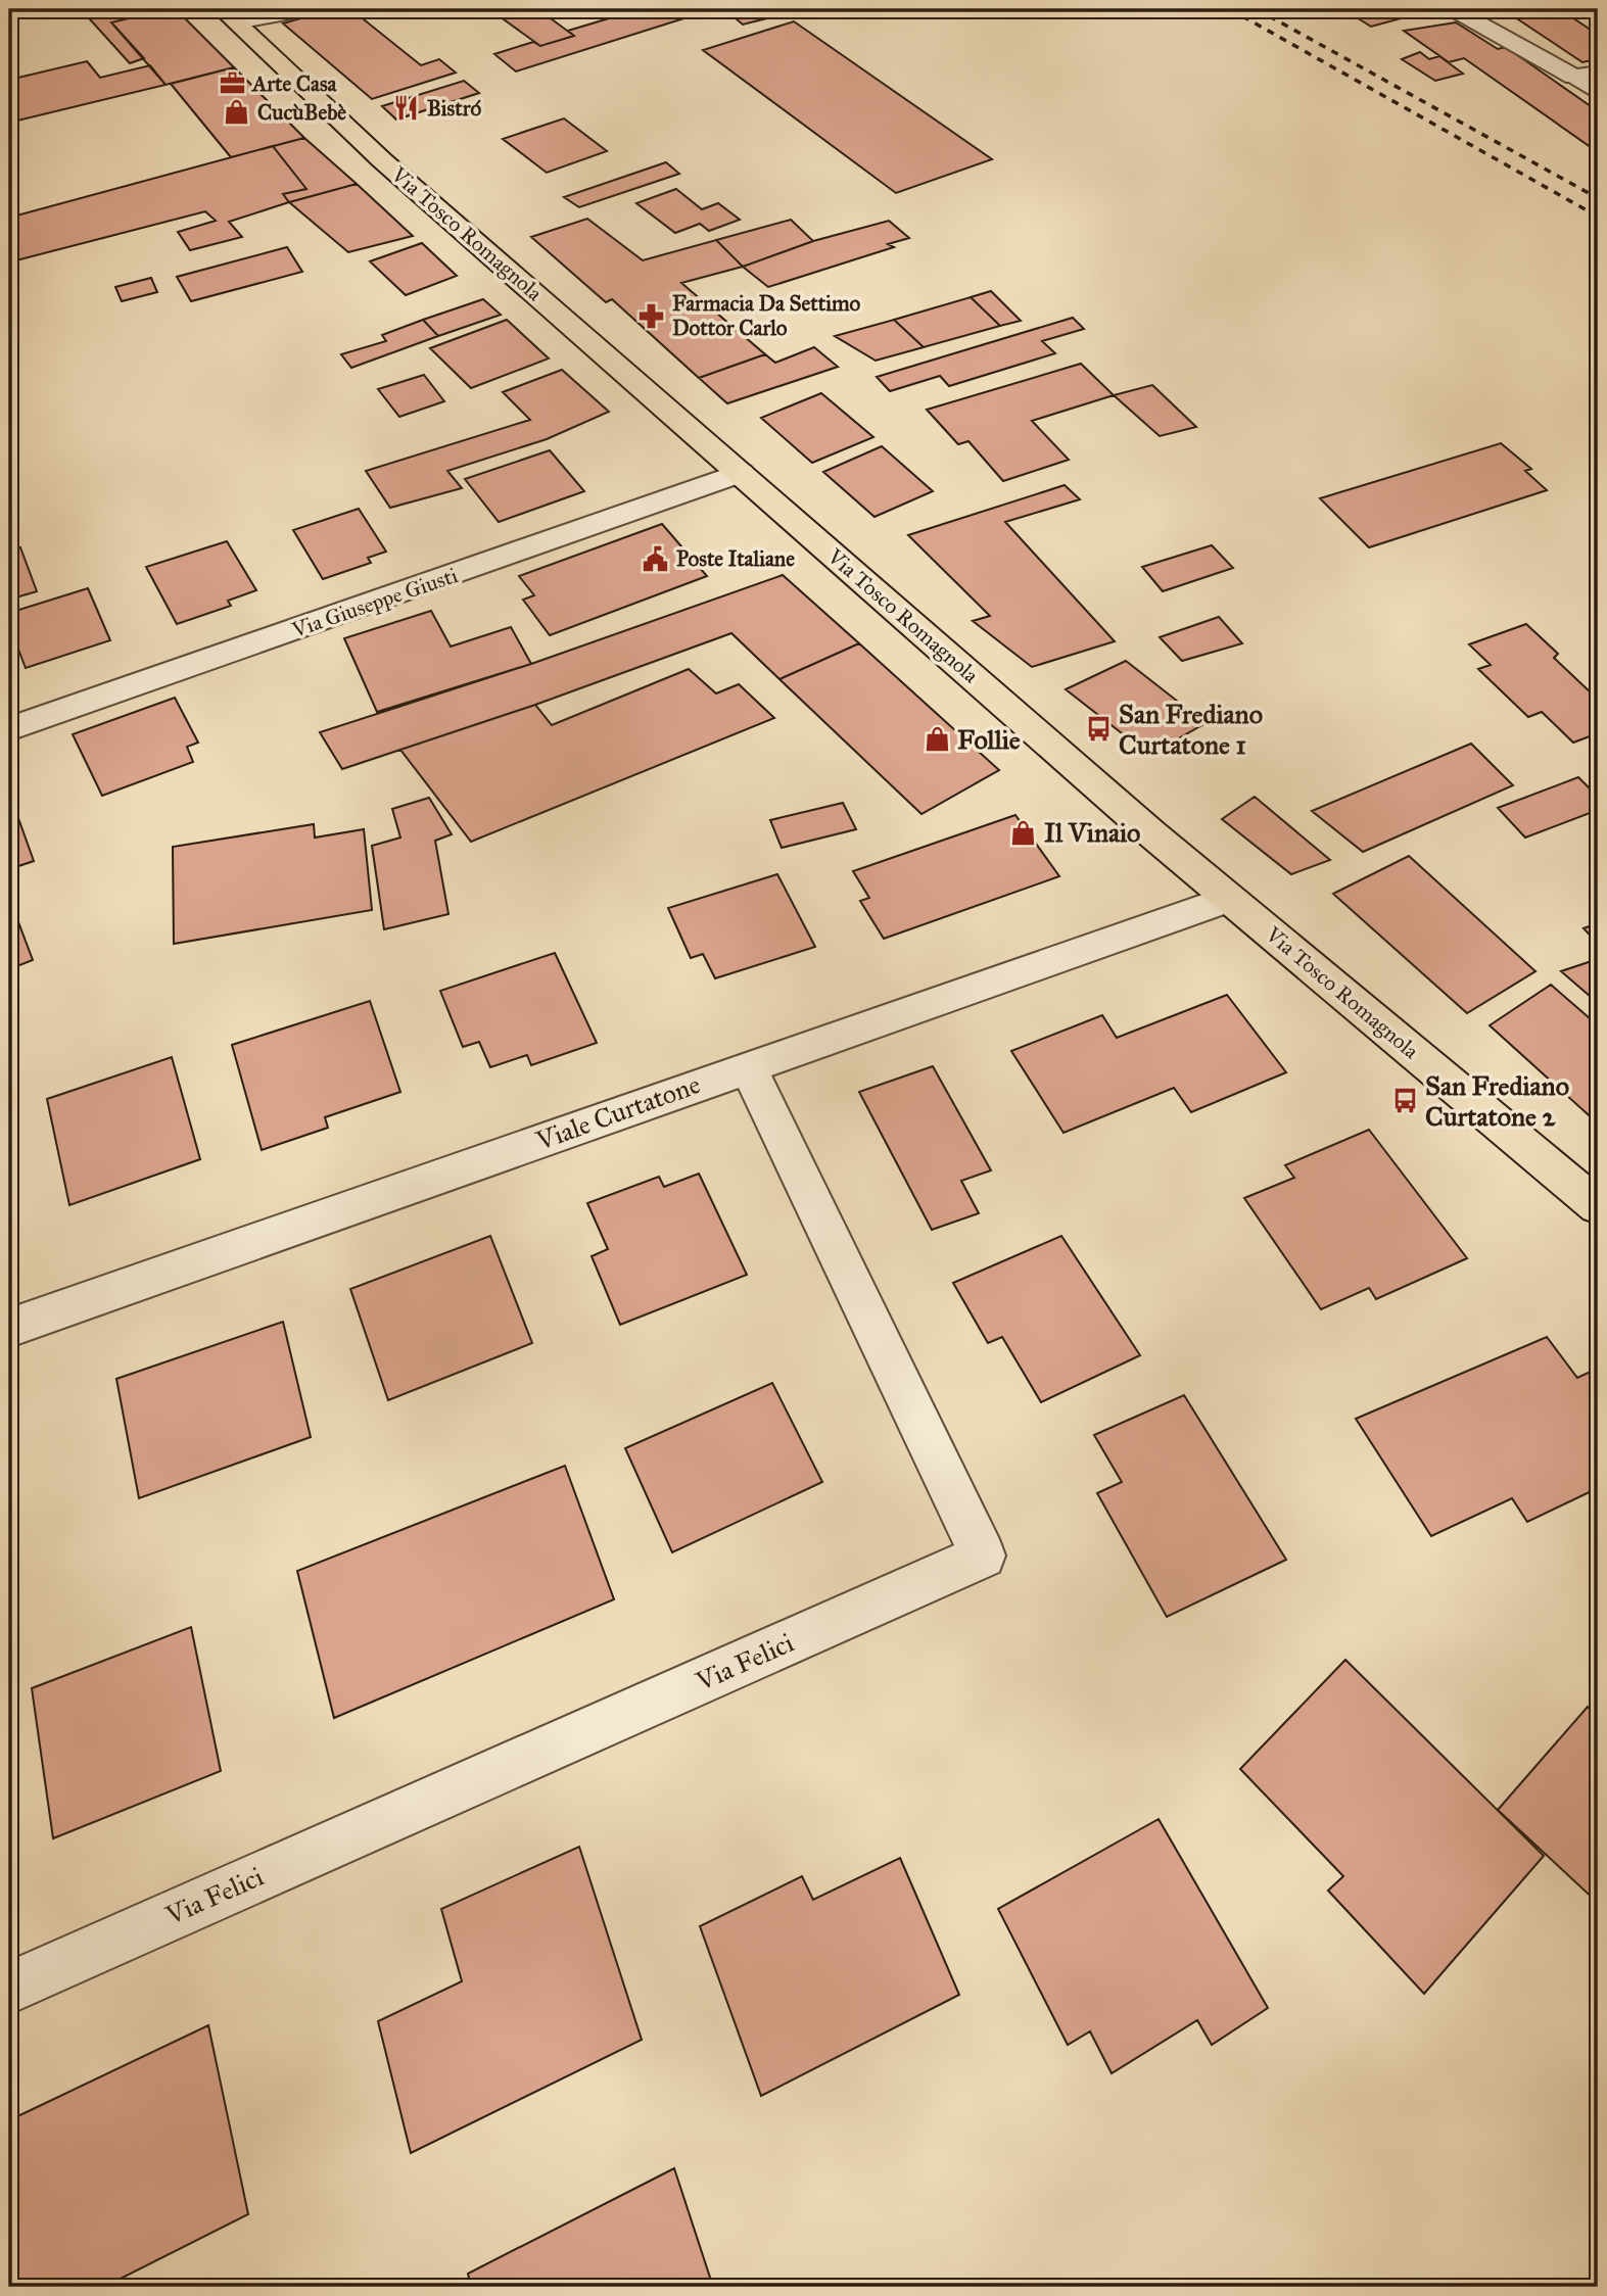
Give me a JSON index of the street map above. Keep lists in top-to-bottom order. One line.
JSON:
{"streets":{"main road":["Via Tosco Romagnola"],"street":["Via Giuseppe Giusti","Viale Curtatone","Via Felici"]},"crossings":[["Via Tosco Romagnola","Via Giuseppe Giusti"],["Via Tosco Romagnola","Viale Curtatone"],["Viale Curtatone","Via Felici"]],"places":{"office":["Arte Casa"],"restaurant":["Bistró"],"shop":["CucùBebè","Follie","Il Vinaio"],"pharmacy":["Farmacia Da Settimo Dottor Carlo"],"public building":["Poste Italiane"],"bus stop":["San Frediano Curtatone 1","San Frediano Curtatone 2"]}}
